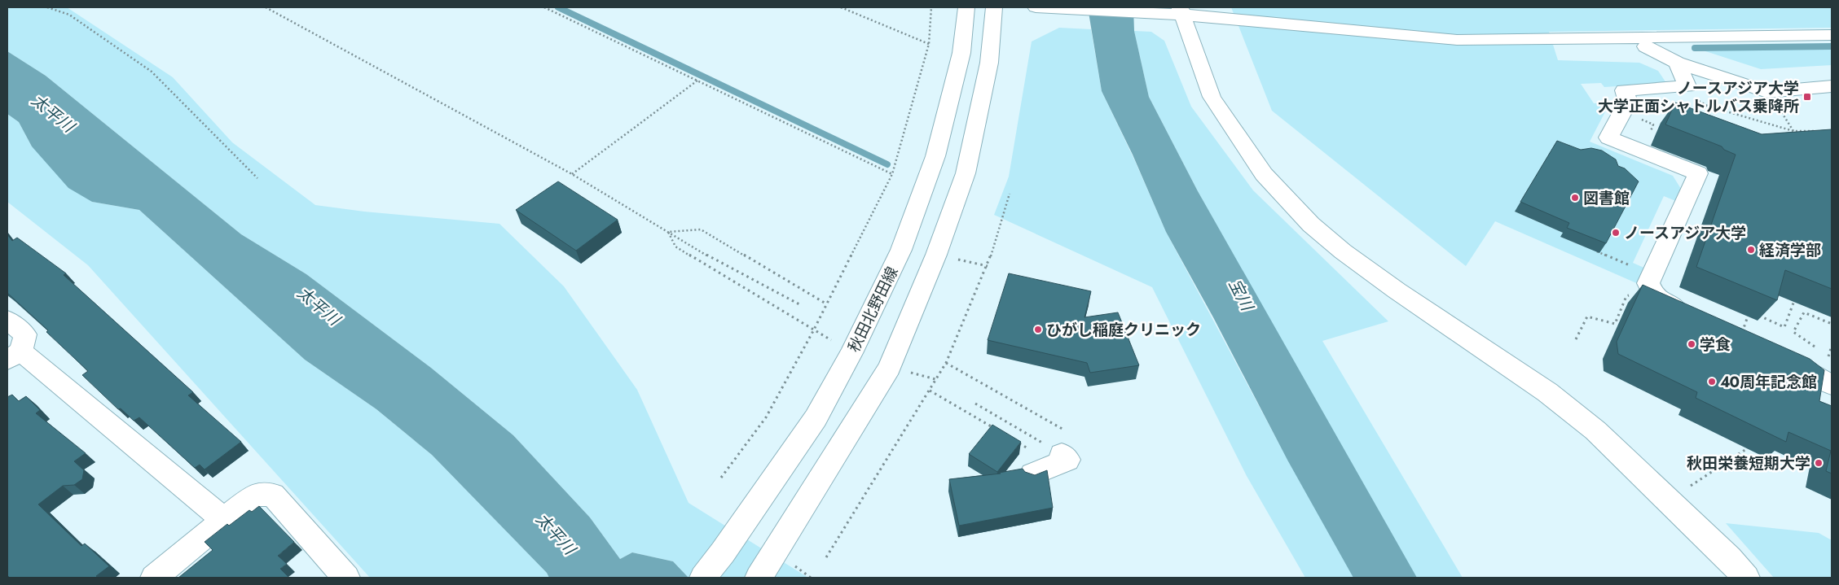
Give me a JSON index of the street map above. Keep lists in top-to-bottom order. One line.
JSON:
{"streets":{"main road":["秋田北野田線"]},"water":["太平川","宝川"],"places":{"transit":["ノースアジア大学 大学正面シャトルバス乗降所"],"other":["図書館","ノースアジア大学","経済学部","ひがし稲庭クリニック","学食","４０周年記念館","秋田栄養短期大学"]}}
